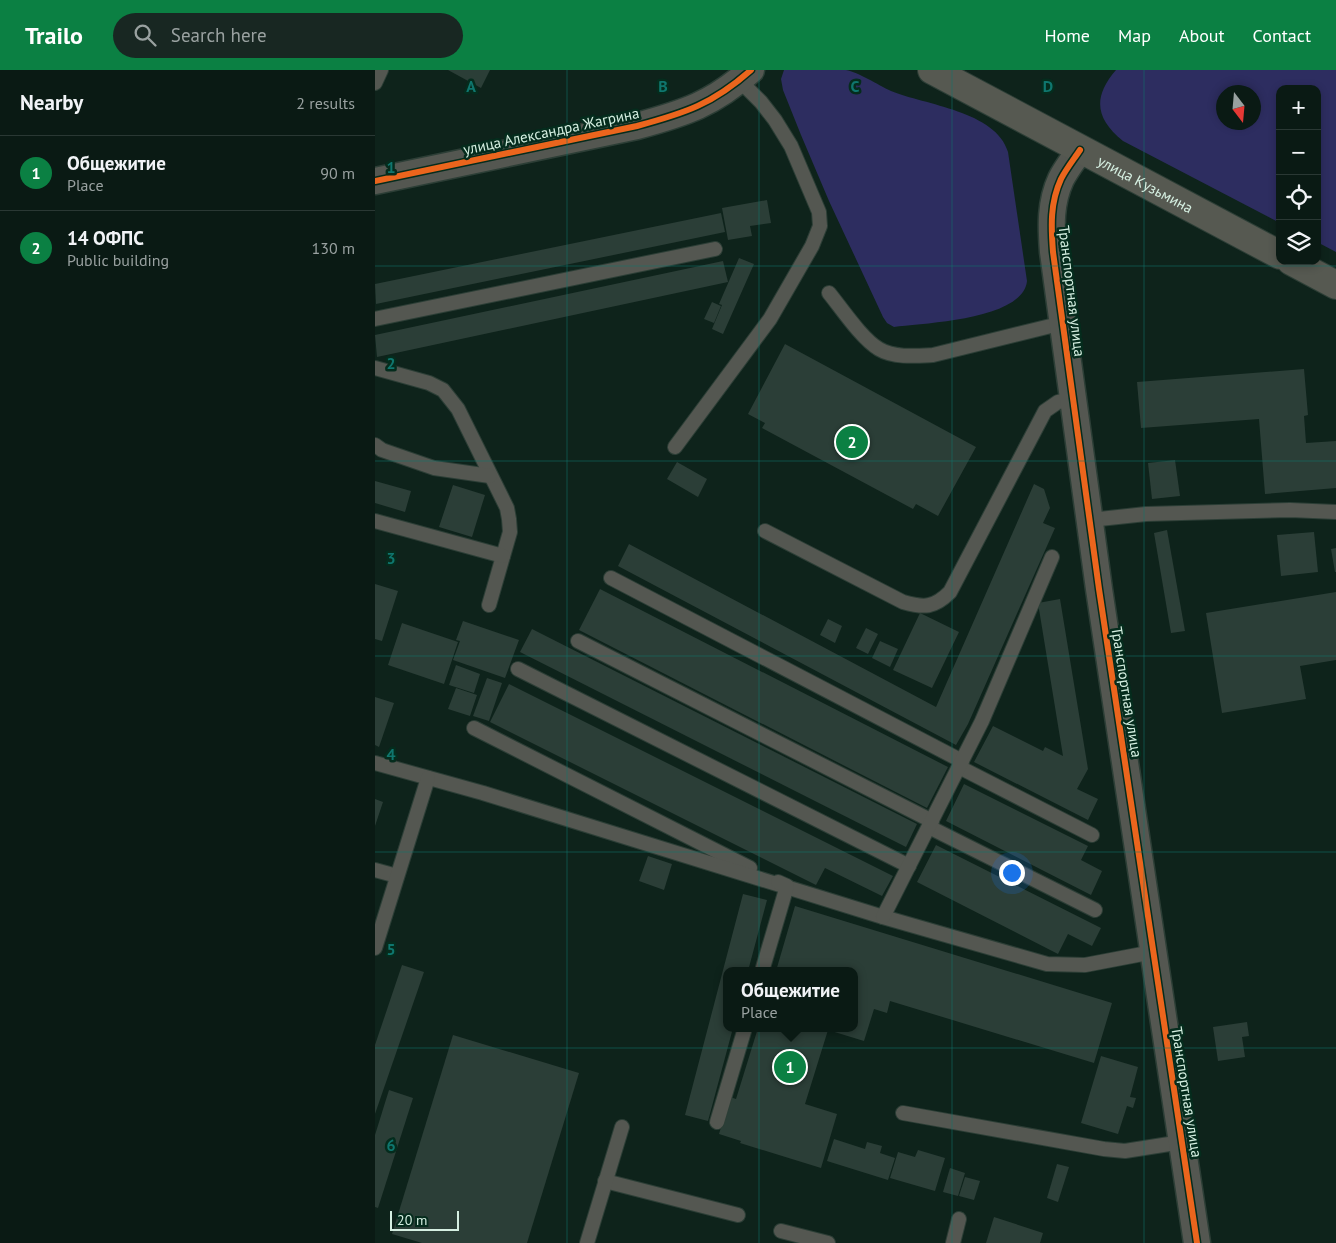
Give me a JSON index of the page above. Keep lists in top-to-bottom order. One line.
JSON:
{"streets":{"main road":["улица Кузьмина"],"street":["улица Александра Жагрина","Транспортная улица"]},"crossings":[["улица Кузьмина","Транспортная улица"]],"scale_bar":"20 m","north":"bottom","page":{"header":"Trailo","search":"Search here","nav":["Home","Map","About","Contact"],"heading":["Nearby","2 results"],"map_buttons":["+","−"],"list":[{"mark":"1","name":"Общежитие","note":"Place","value":"90 m"},{"mark":"2","name":"14 ОФПС","note":"Public building","value":"130 m"}],"pins":["2","1"],"popup":["Общежитие","Place"],"scale":"20 m"},"grid":{"columns":["A","B","C","D"],"rows":["1","2","3","4","5","6"]}}
